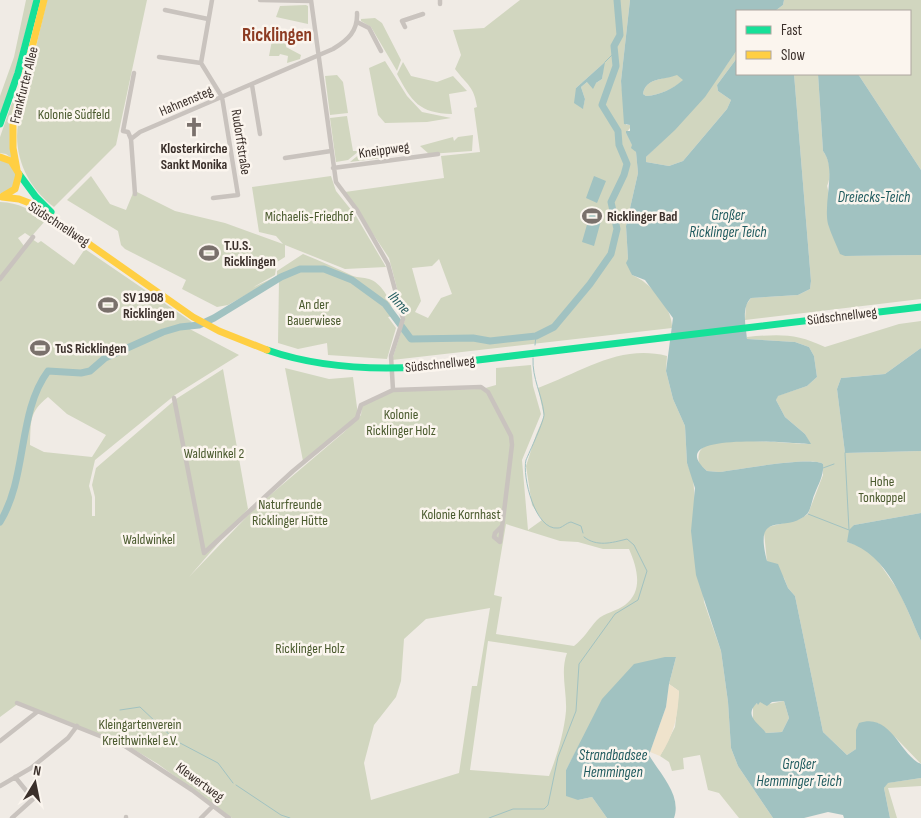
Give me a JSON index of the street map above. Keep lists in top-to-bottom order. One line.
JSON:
{"streets":{"main road":["Frankfurter Allee","Südschnellweg"],"street":["Hahnensteg","Rudorffstraße","Kneippweg","Klewertweg"]},"crossings":[["Frankfurter Allee","Südschnellweg"],["Hahnensteg","Rudorffstraße"]],"districts":["Ricklingen"],"water":["Dreiecks-Teich","Großer Ricklinger Teich","Ihme","Strandbadsee Hemmingen","Großer Hemminger Teich"],"parks":["Kolonie Südfeld","Michaelis-Friedhof","An der Bauerwiese","Kolonie Ricklinger Holz","Waldwinkel 2","Hohe Tonkoppel","Naturfreunde Ricklinger Hütte","Kolonie Kornhast","Waldwinkel","Ricklinger Holz","Kleingartenverein Kreithwinkel e.V."],"places":{"church":["Klosterkirche Sankt Monika"],"sports":["Ricklinger Bad","T.U.S. Ricklingen","SV 1908 Ricklingen","TuS Ricklingen"]},"legend":["Fast","Slow"],"north":"top"}
